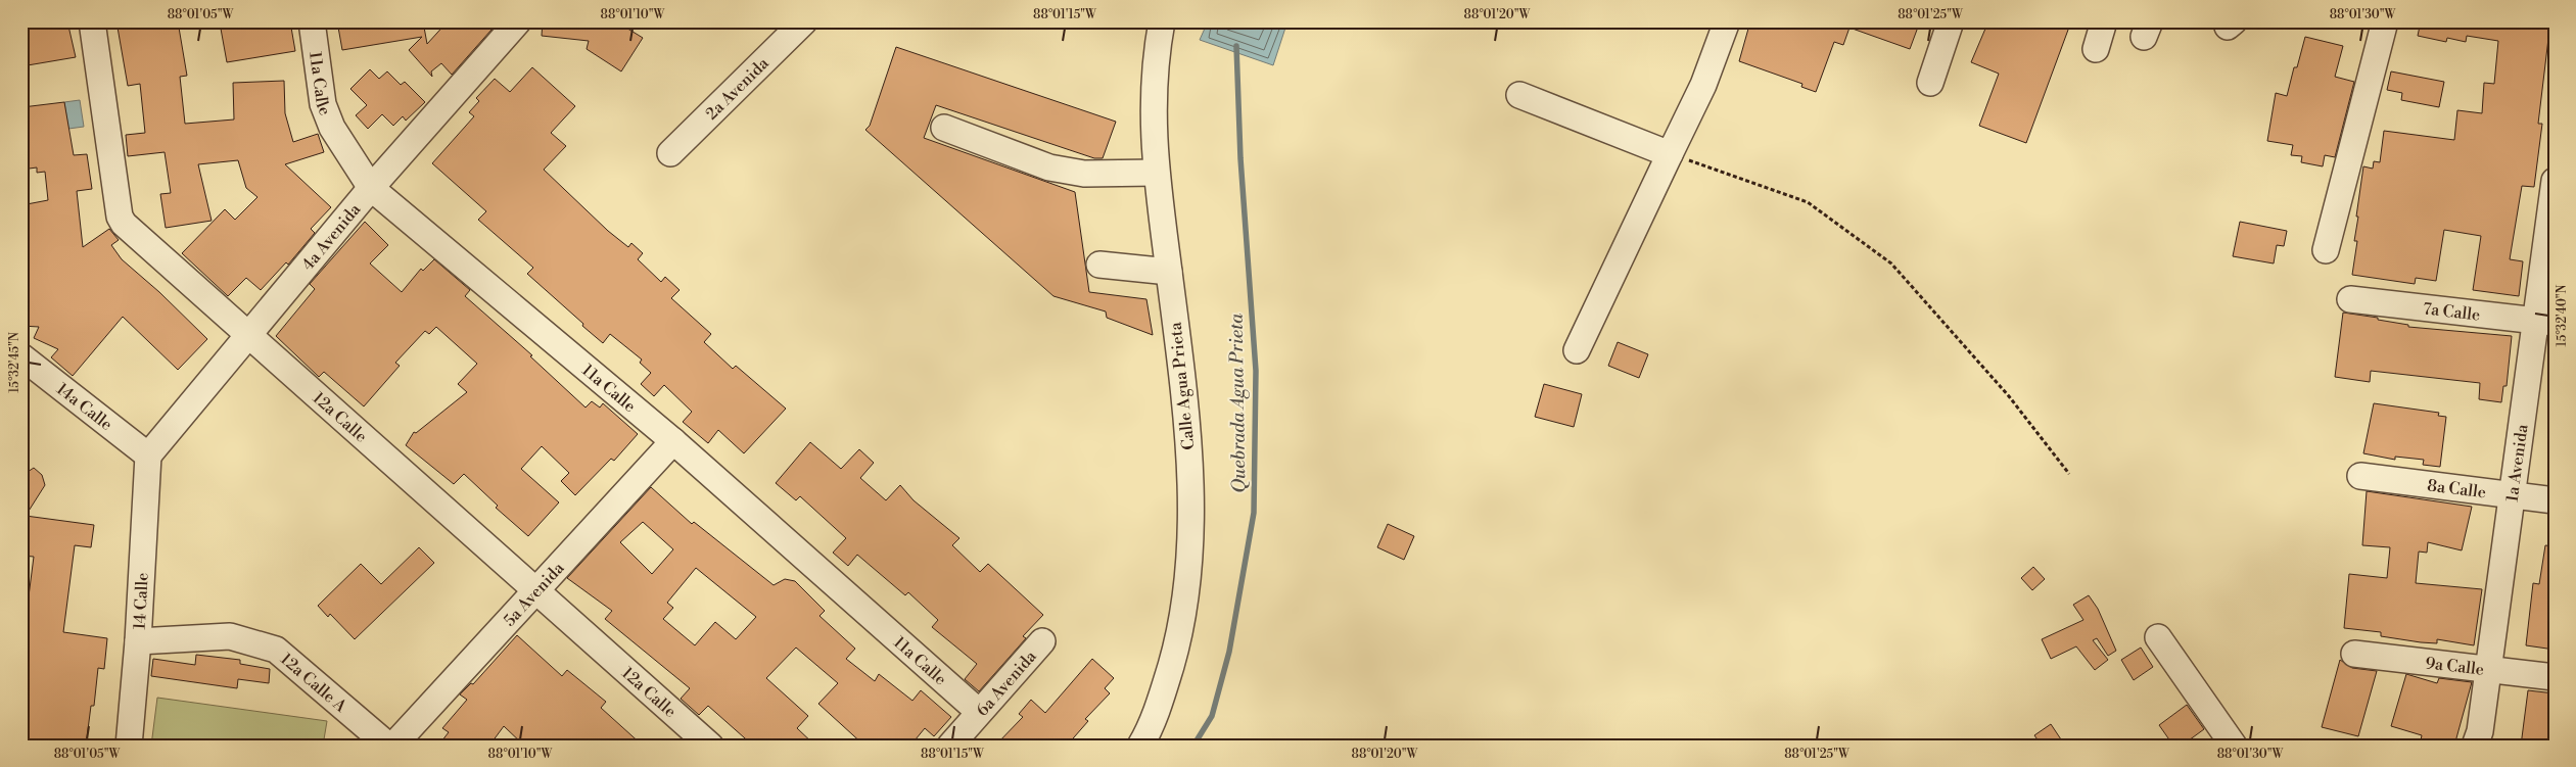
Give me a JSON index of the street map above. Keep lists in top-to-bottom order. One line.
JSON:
{"streets":{"street":["11a Calle","2a Avenida","4a Avenida","7a Calle","Calle Agua Prieta","14a Calle","12a Calle","1a Avenida","8a Calle","5a Avenida","14 Calle","9a Calle","12a Calle A","6a Avenida"]},"crossings":[["11a Calle","4a Avenida"],["11a Calle","5a Avenida"],["11a Calle","6a Avenida"],["4a Avenida","14a Calle"],["4a Avenida","12a Calle"],["4a Avenida","14 Calle"],["7a Calle","1a Avenida"],["14a Calle","14 Calle"],["12a Calle","5a Avenida"],["1a Avenida","8a Calle"],["1a Avenida","9a Calle"],["14 Calle","12a Calle A"]],"water":["Quebrada Agua Prieta"],"coordinates":["88°01'05\"W","88°01'10\"W","88°01'15\"W","88°01'20\"W","88°01'25\"W","88°01'30\"W","15°32'40\"N","15°32'45\"N"]}
